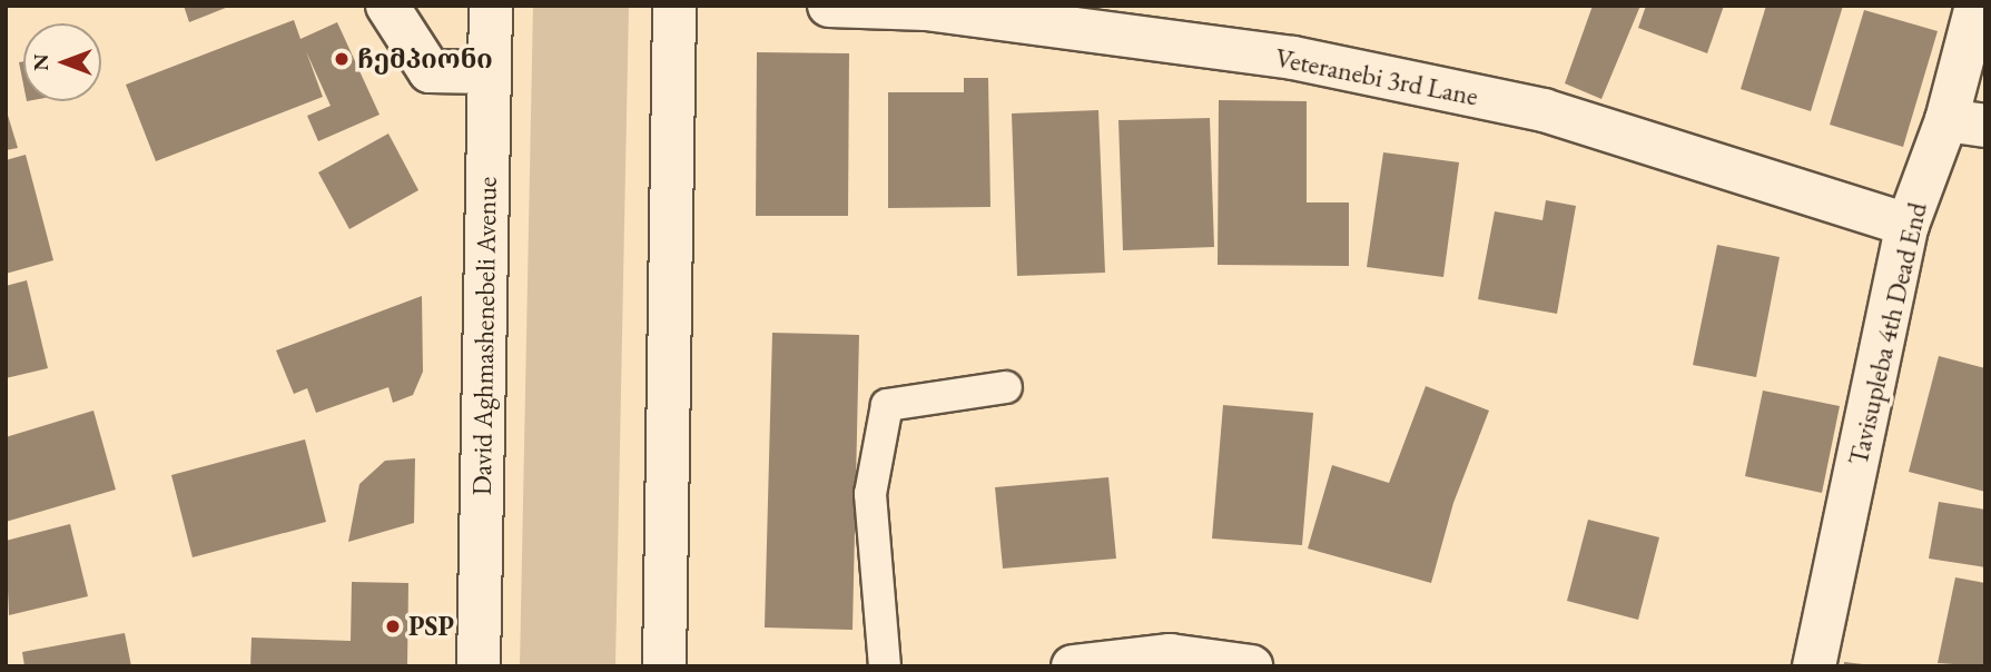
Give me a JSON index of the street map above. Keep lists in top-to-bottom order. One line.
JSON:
{"streets":{"street":["Veteranebi 3rd Lane","Tavisupleba 4th Dead End","David Aghmashenebeli Avenue"]},"crossings":[["Veteranebi 3rd Lane","Tavisupleba 4th Dead End"]],"places":["ჩემპიონი","PSP"],"north":"left"}
